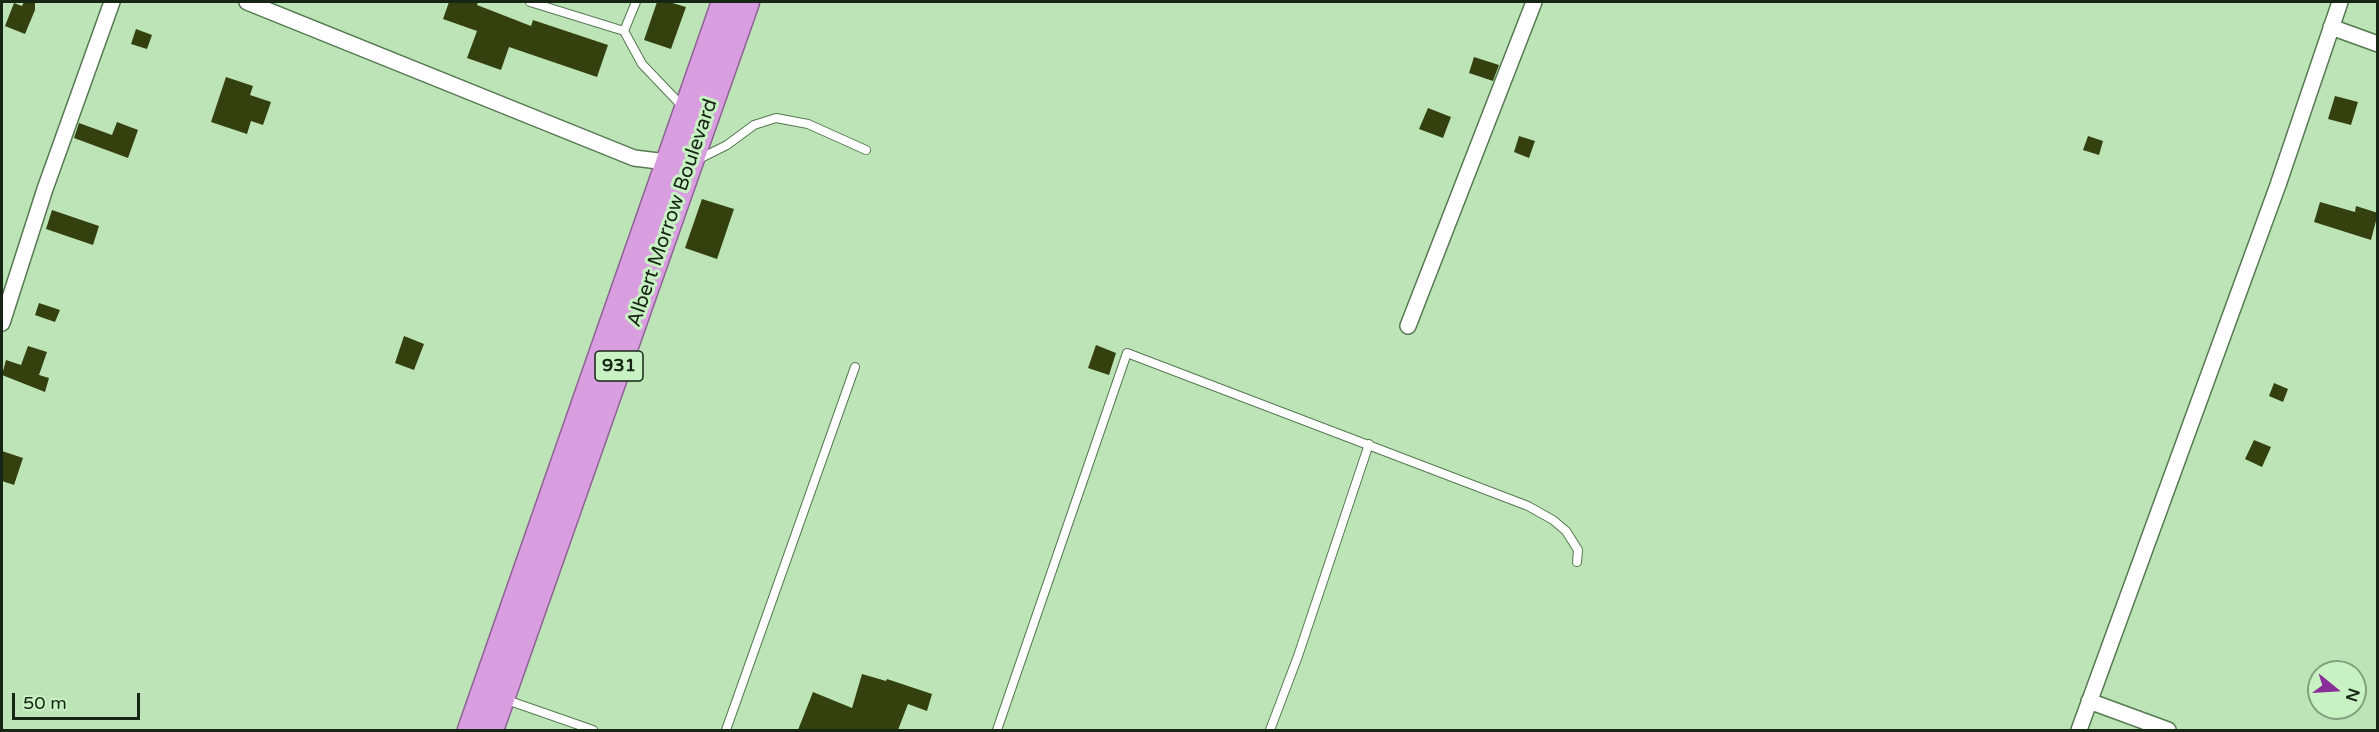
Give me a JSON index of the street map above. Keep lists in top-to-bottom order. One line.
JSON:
{"streets":{"highway":["Albert Morrow Boulevard","931"]},"scale_bar":"50 m","north":"right"}
